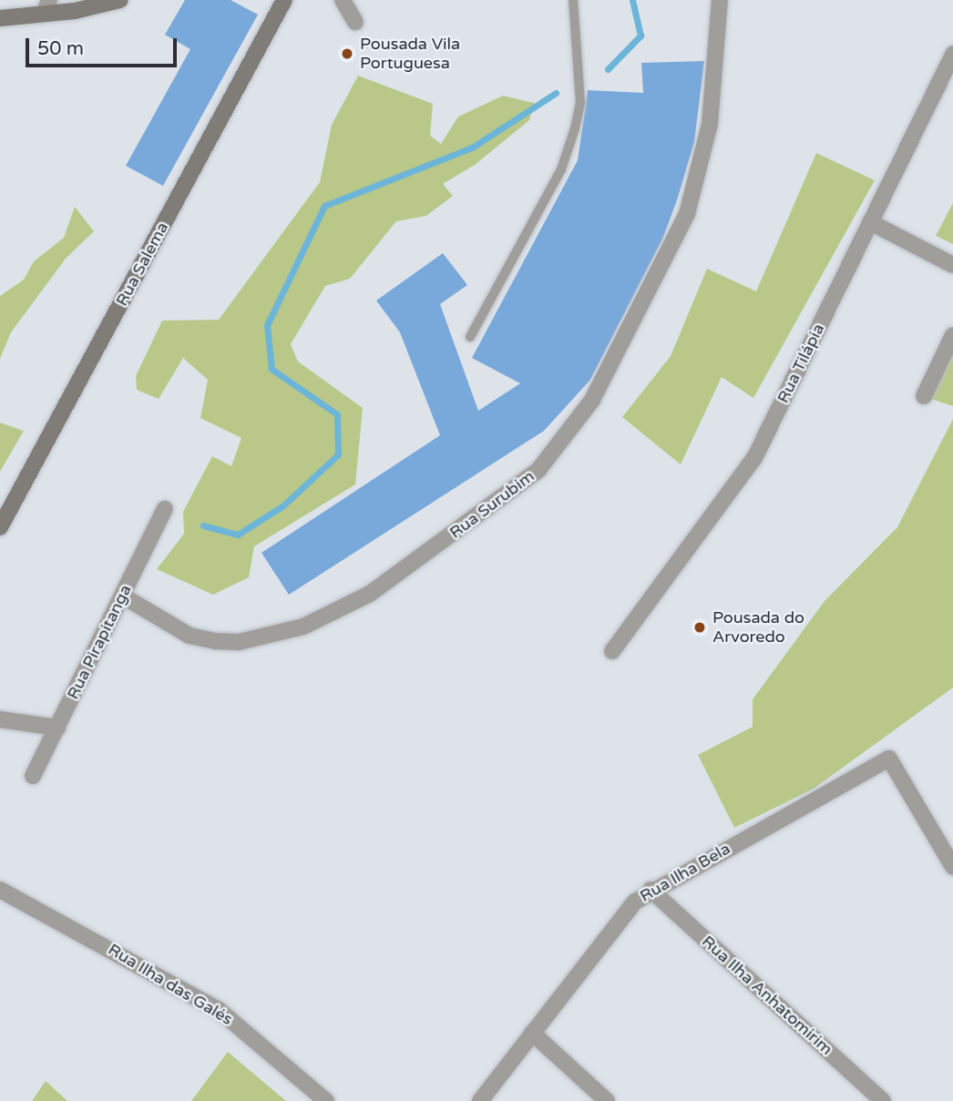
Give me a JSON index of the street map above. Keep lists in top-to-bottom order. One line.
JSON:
{"streets":{"main road":["Rua Salema"],"street":["Rua Tilápia","Rua Surubim","Rua Pirapitanga","Rua Ilha Bela","Rua Ilha das Galés","Rua Ilha Anhatomirim"]},"crossings":[["Rua Surubim","Rua Pirapitanga"],["Rua Ilha Bela","Rua Ilha Anhatomirim"]],"places":["Pousada Vila Portuguesa","Pousada do Arvoredo"],"scale_bar":"50 m"}
